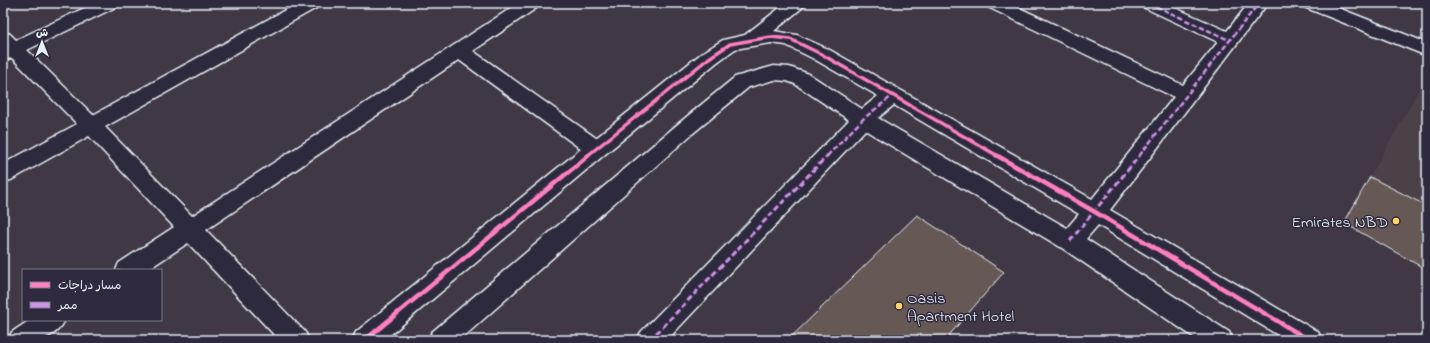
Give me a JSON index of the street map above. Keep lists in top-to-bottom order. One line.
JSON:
{"places":["Emirates NBD","Oasis Apartment Hotel"],"legend":["مسار دراجات","ممر"],"north":"top"}
